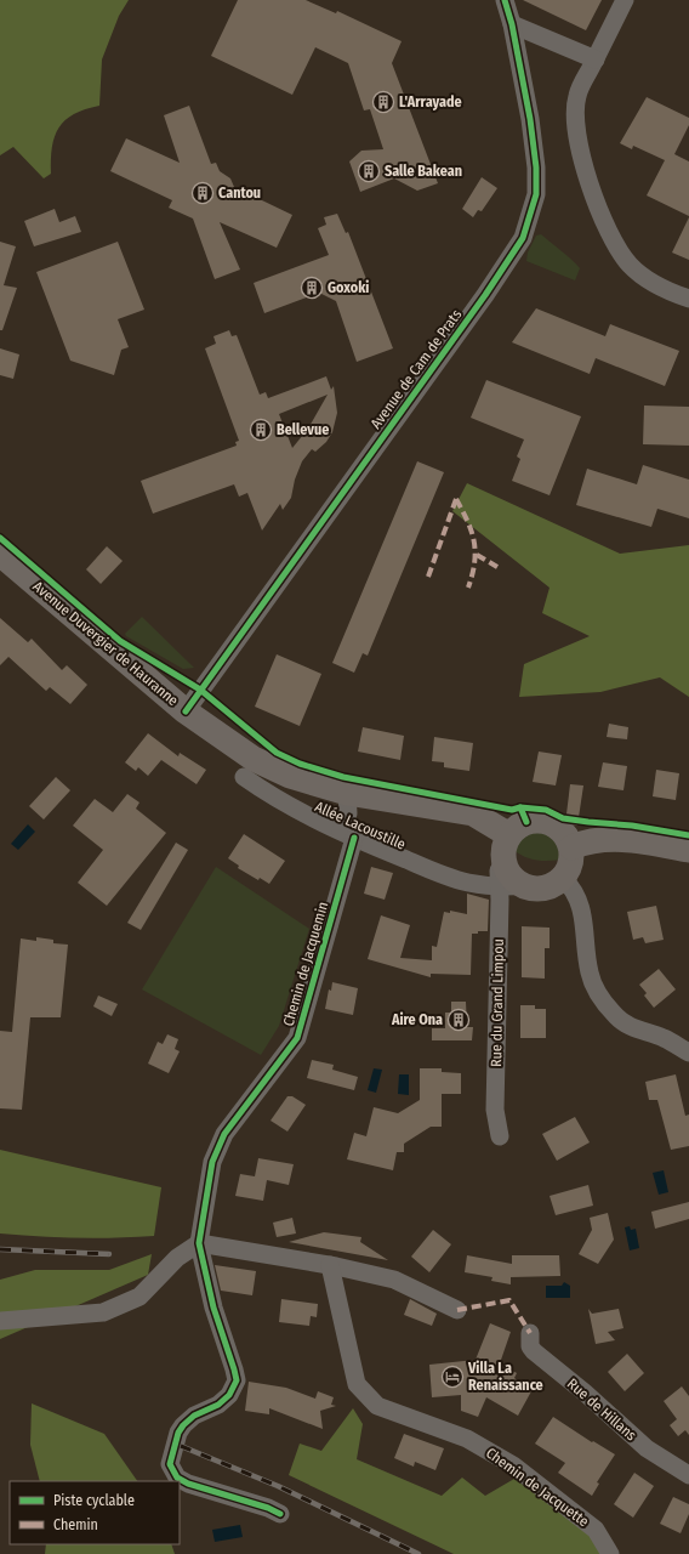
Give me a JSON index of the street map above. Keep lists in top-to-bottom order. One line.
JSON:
{"streets":{"main road":["Avenue Duvergier de Hauranne"],"street":["Avenue de Cam de Prats","Allée Lacoustille","Chemin de Jacquemin","Rue du Grand Limpou","Rue de Hillans","Chemin de Jacquette"]},"crossings":[["Avenue de Cam de Prats","Avenue Duvergier de Hauranne"],["Avenue Duvergier de Hauranne","Allée Lacoustille"],["Avenue Duvergier de Hauranne","Rue du Grand Limpou"],["Allée Lacoustille","Chemin de Jacquemin"],["Allée Lacoustille","Rue du Grand Limpou"]],"places":{"building":["L'Arrayade","Salle Bakean","Cantou","Goxoki","Bellevue","Aire Ona"],"hotel":["Villa La Renaissance"]},"legend":["Piste cyclable","Chemin"]}
